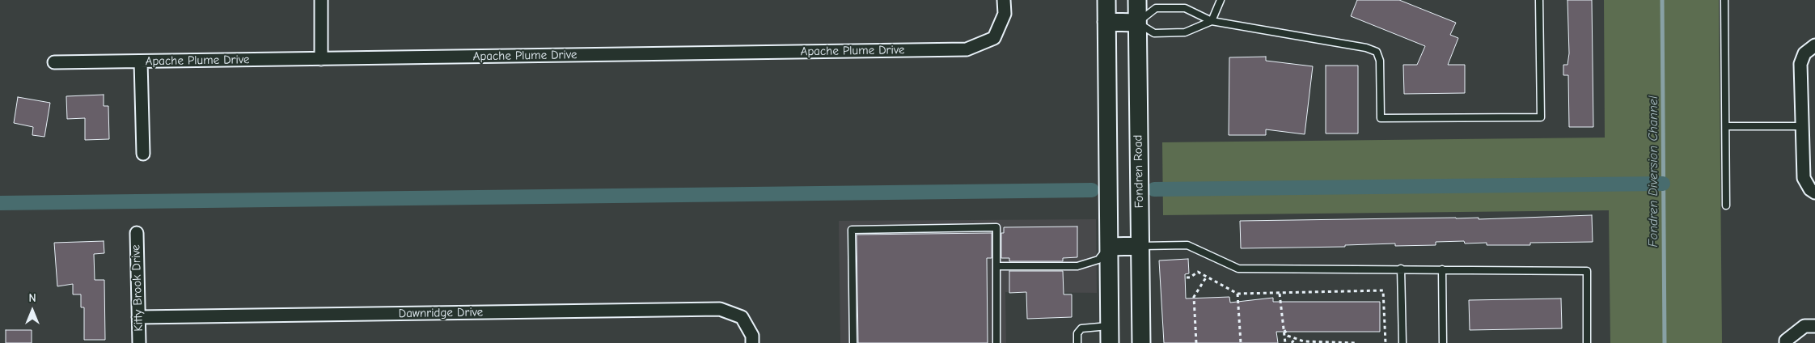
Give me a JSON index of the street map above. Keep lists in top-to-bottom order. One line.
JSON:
{"streets":{"main road":["Fondren Road"],"street":["Apache Plume Drive","Kitty Brook Drive","Dawnridge Drive"]},"crossings":[["Kitty Brook Drive","Dawnridge Drive"]],"water":["Fondren Diversion Channel"],"north":"top"}
